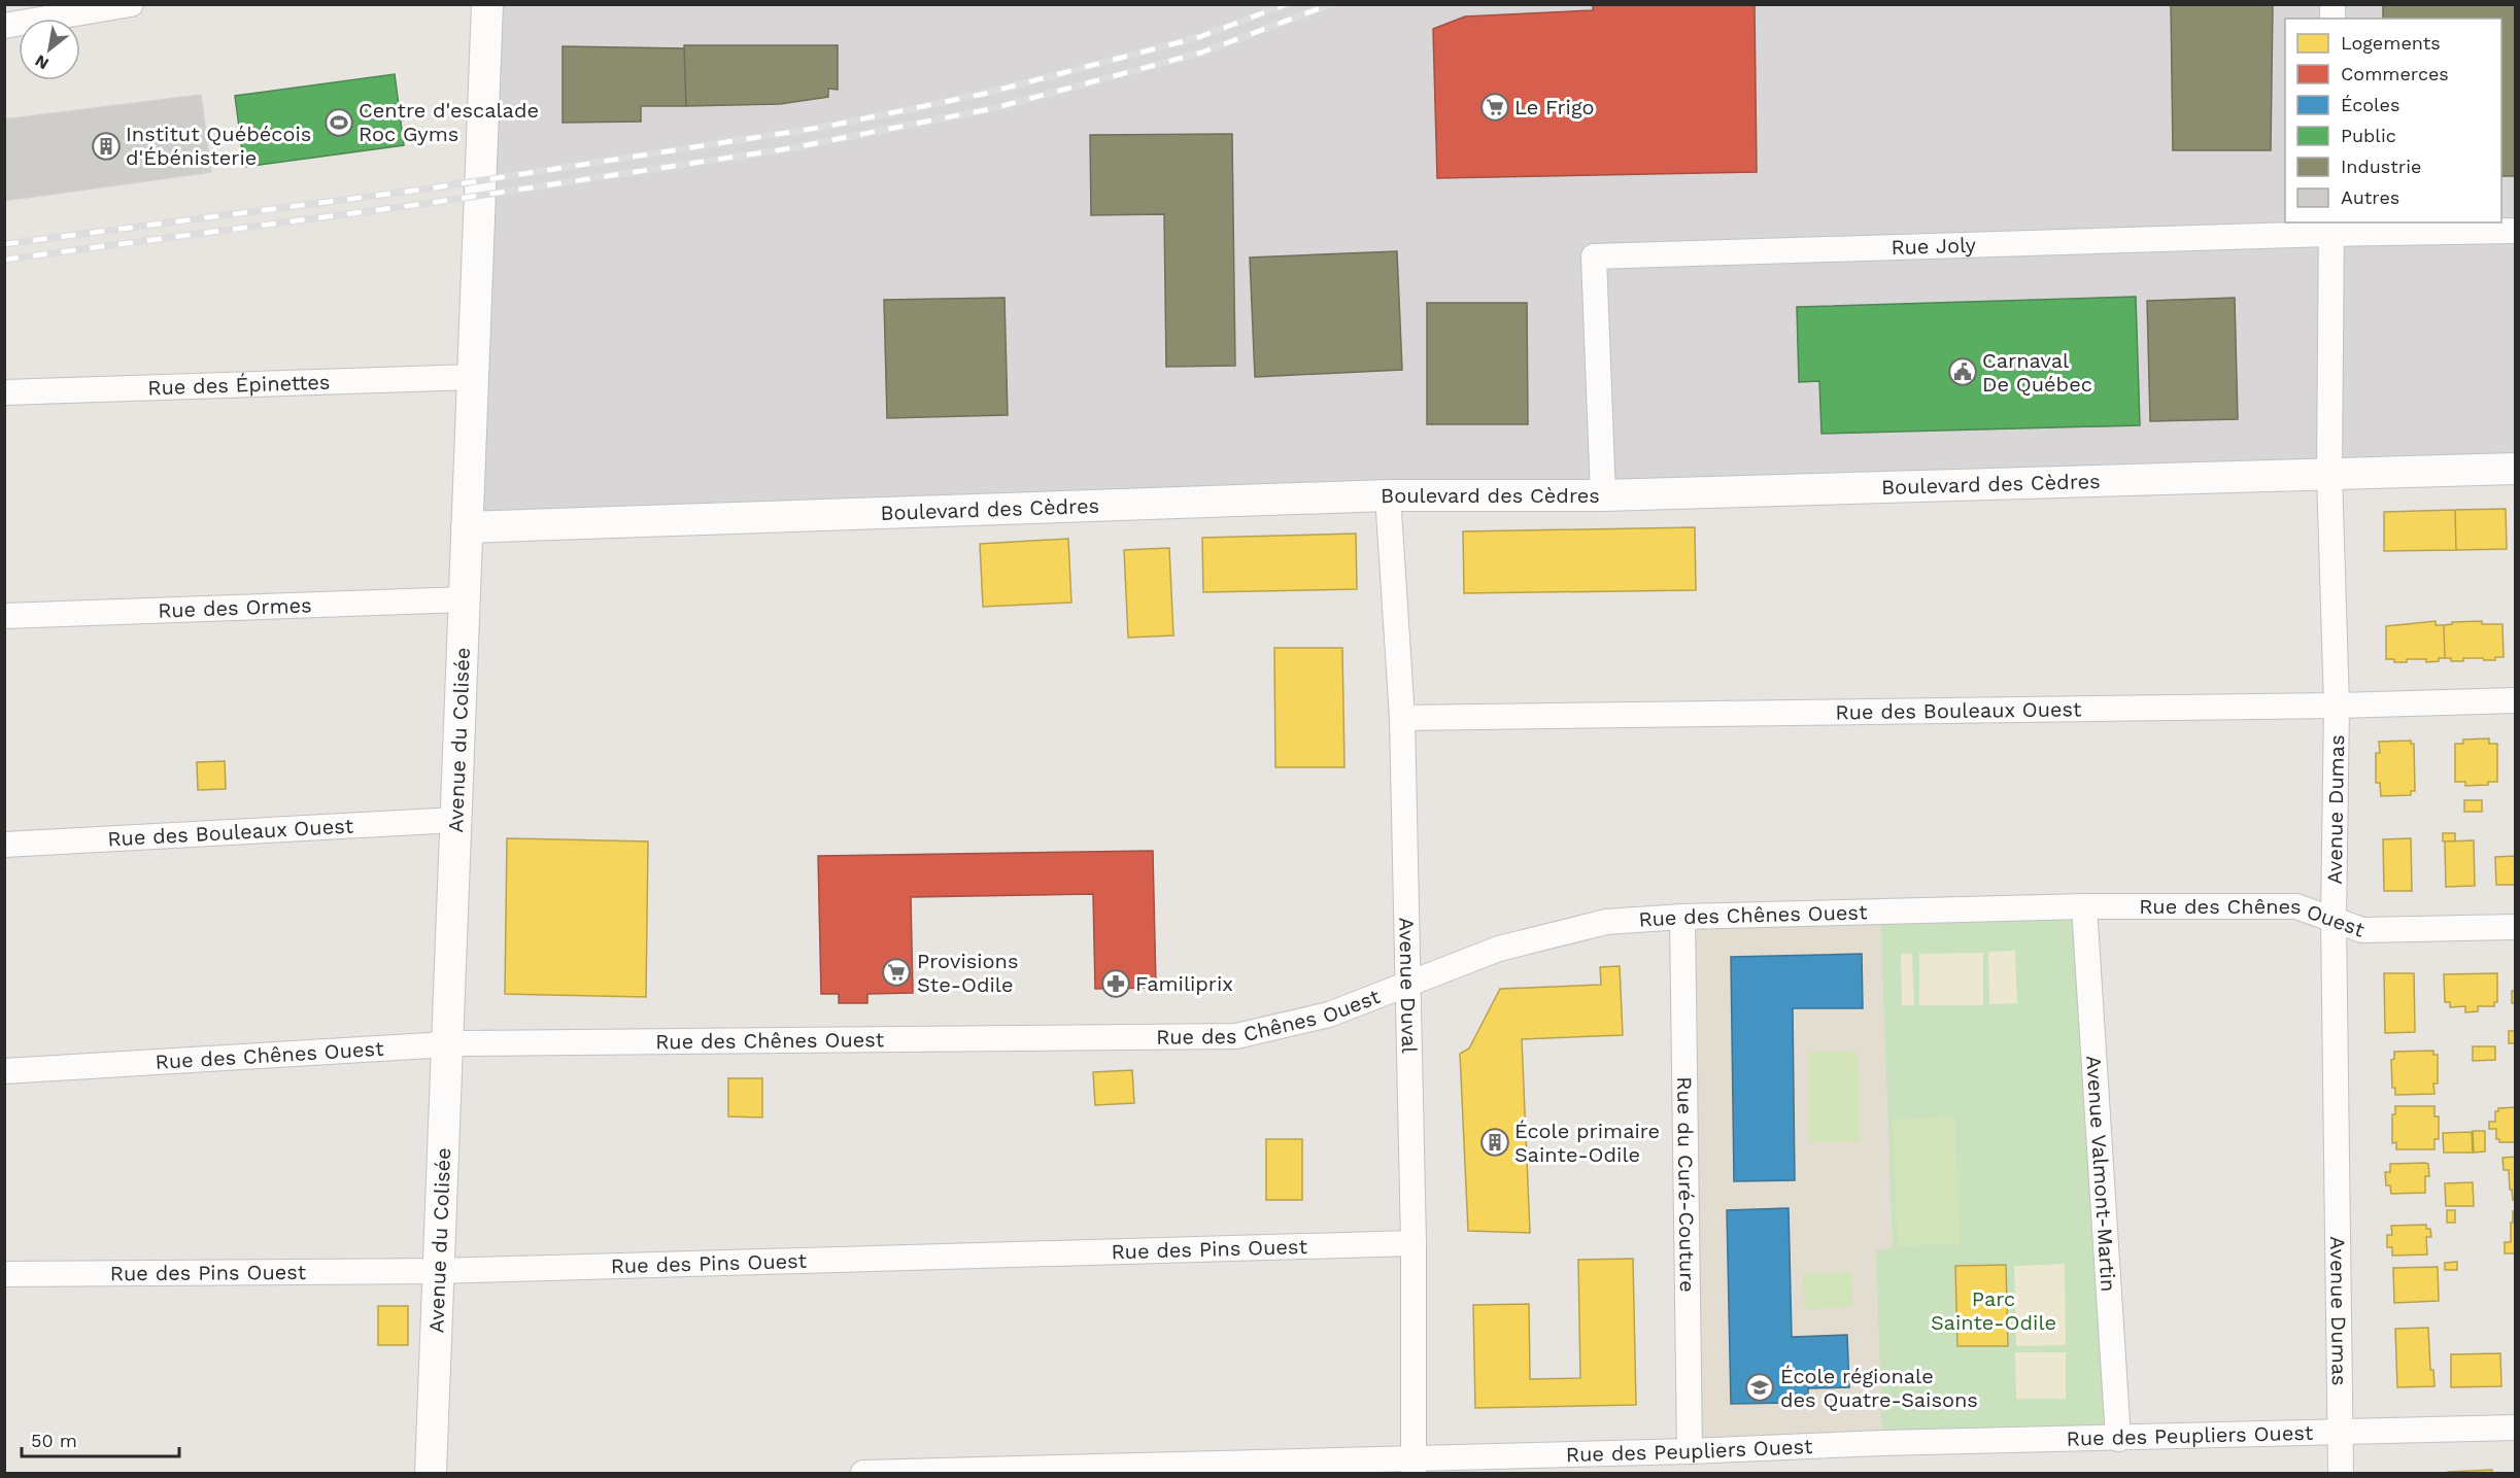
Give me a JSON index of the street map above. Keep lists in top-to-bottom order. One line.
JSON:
{"streets":{"street":["Rue Joly","Rue des Épinettes","Boulevard des Cèdres","Rue des Ormes","Rue des Bouleaux Ouest","Avenue du Colisée","Avenue Dumas","Rue des Chênes Ouest","Avenue Duval","Avenue Valmont-Martin","Rue du Curé-Couture","Rue des Pins Ouest","Rue des Peupliers Ouest"]},"crossings":[["Rue Joly","Boulevard des Cèdres"],["Rue Joly","Avenue Dumas"],["Rue des Épinettes","Avenue du Colisée"],["Boulevard des Cèdres","Avenue du Colisée"],["Boulevard des Cèdres","Avenue Dumas"],["Boulevard des Cèdres","Avenue Duval"],["Rue des Ormes","Avenue du Colisée"],["Rue des Bouleaux Ouest","Avenue du Colisée"],["Rue des Bouleaux Ouest","Avenue Dumas"],["Rue des Bouleaux Ouest","Avenue Duval"],["Avenue du Colisée","Rue des Chênes Ouest"],["Avenue du Colisée","Rue des Pins Ouest"],["Avenue Dumas","Rue des Chênes Ouest"],["Avenue Dumas","Rue des Peupliers Ouest"],["Rue des Chênes Ouest","Avenue Duval"],["Rue des Chênes Ouest","Avenue Valmont-Martin"],["Rue des Chênes Ouest","Rue du Curé-Couture"],["Avenue Duval","Rue des Pins Ouest"],["Avenue Duval","Rue des Peupliers Ouest"],["Avenue Valmont-Martin","Rue des Peupliers Ouest"],["Rue du Curé-Couture","Rue des Peupliers Ouest"]],"parks":["Parc Sainte-Odile"],"places":{"supermarket":["Le Frigo","Provisions Ste-Odile"],"sports":["Centre d'escalade Roc Gyms"],"building":["Institut Québécois d'Ébénisterie","École primaire Sainte-Odile"],"public building":["Carnaval De Québec"],"pharmacy":["Familiprix"],"school or university":["École régionale des Quatre-Saisons"]},"legend":["Logements","Commerces","Écoles","Public","Industrie","Autres"],"scale_bar":"50 m","north":"bottom left"}
